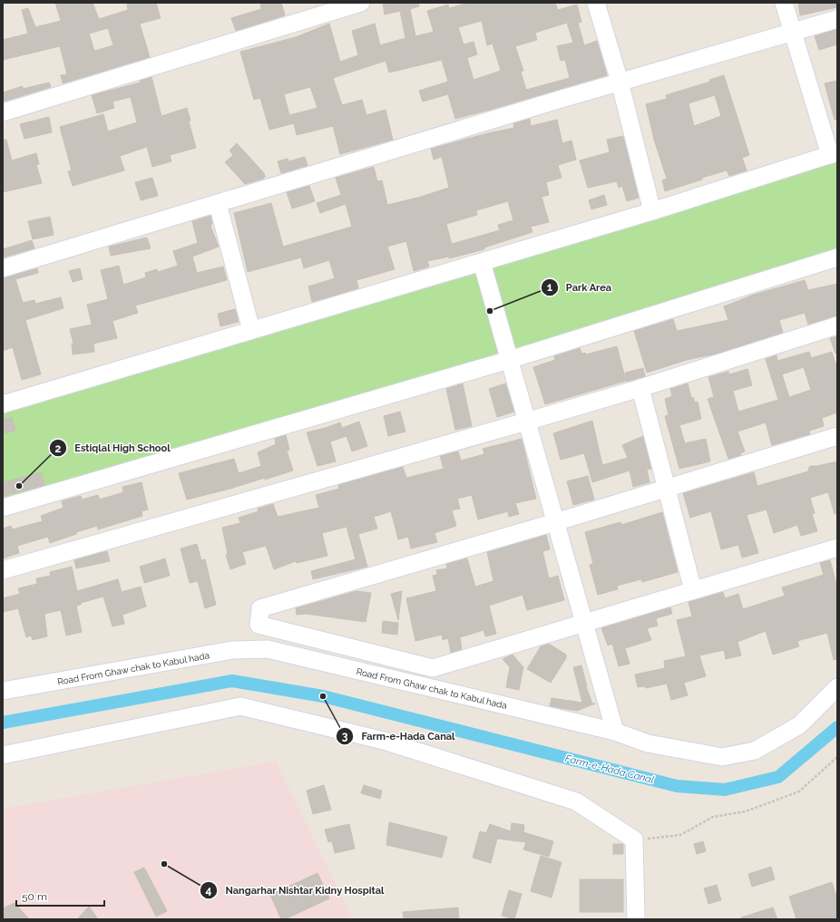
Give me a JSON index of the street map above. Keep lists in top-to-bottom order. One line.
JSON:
{"streets":{"street":["Road From Ghaw chak to Kabul hada"]},"water":["Farm-e-Hada Canal"],"places":["Park Area","Estiqlal High School","Farm-e-Hada Canal","Nangarhar Nishtar Kidny Hospital"],"scale_bar":"50 m"}
